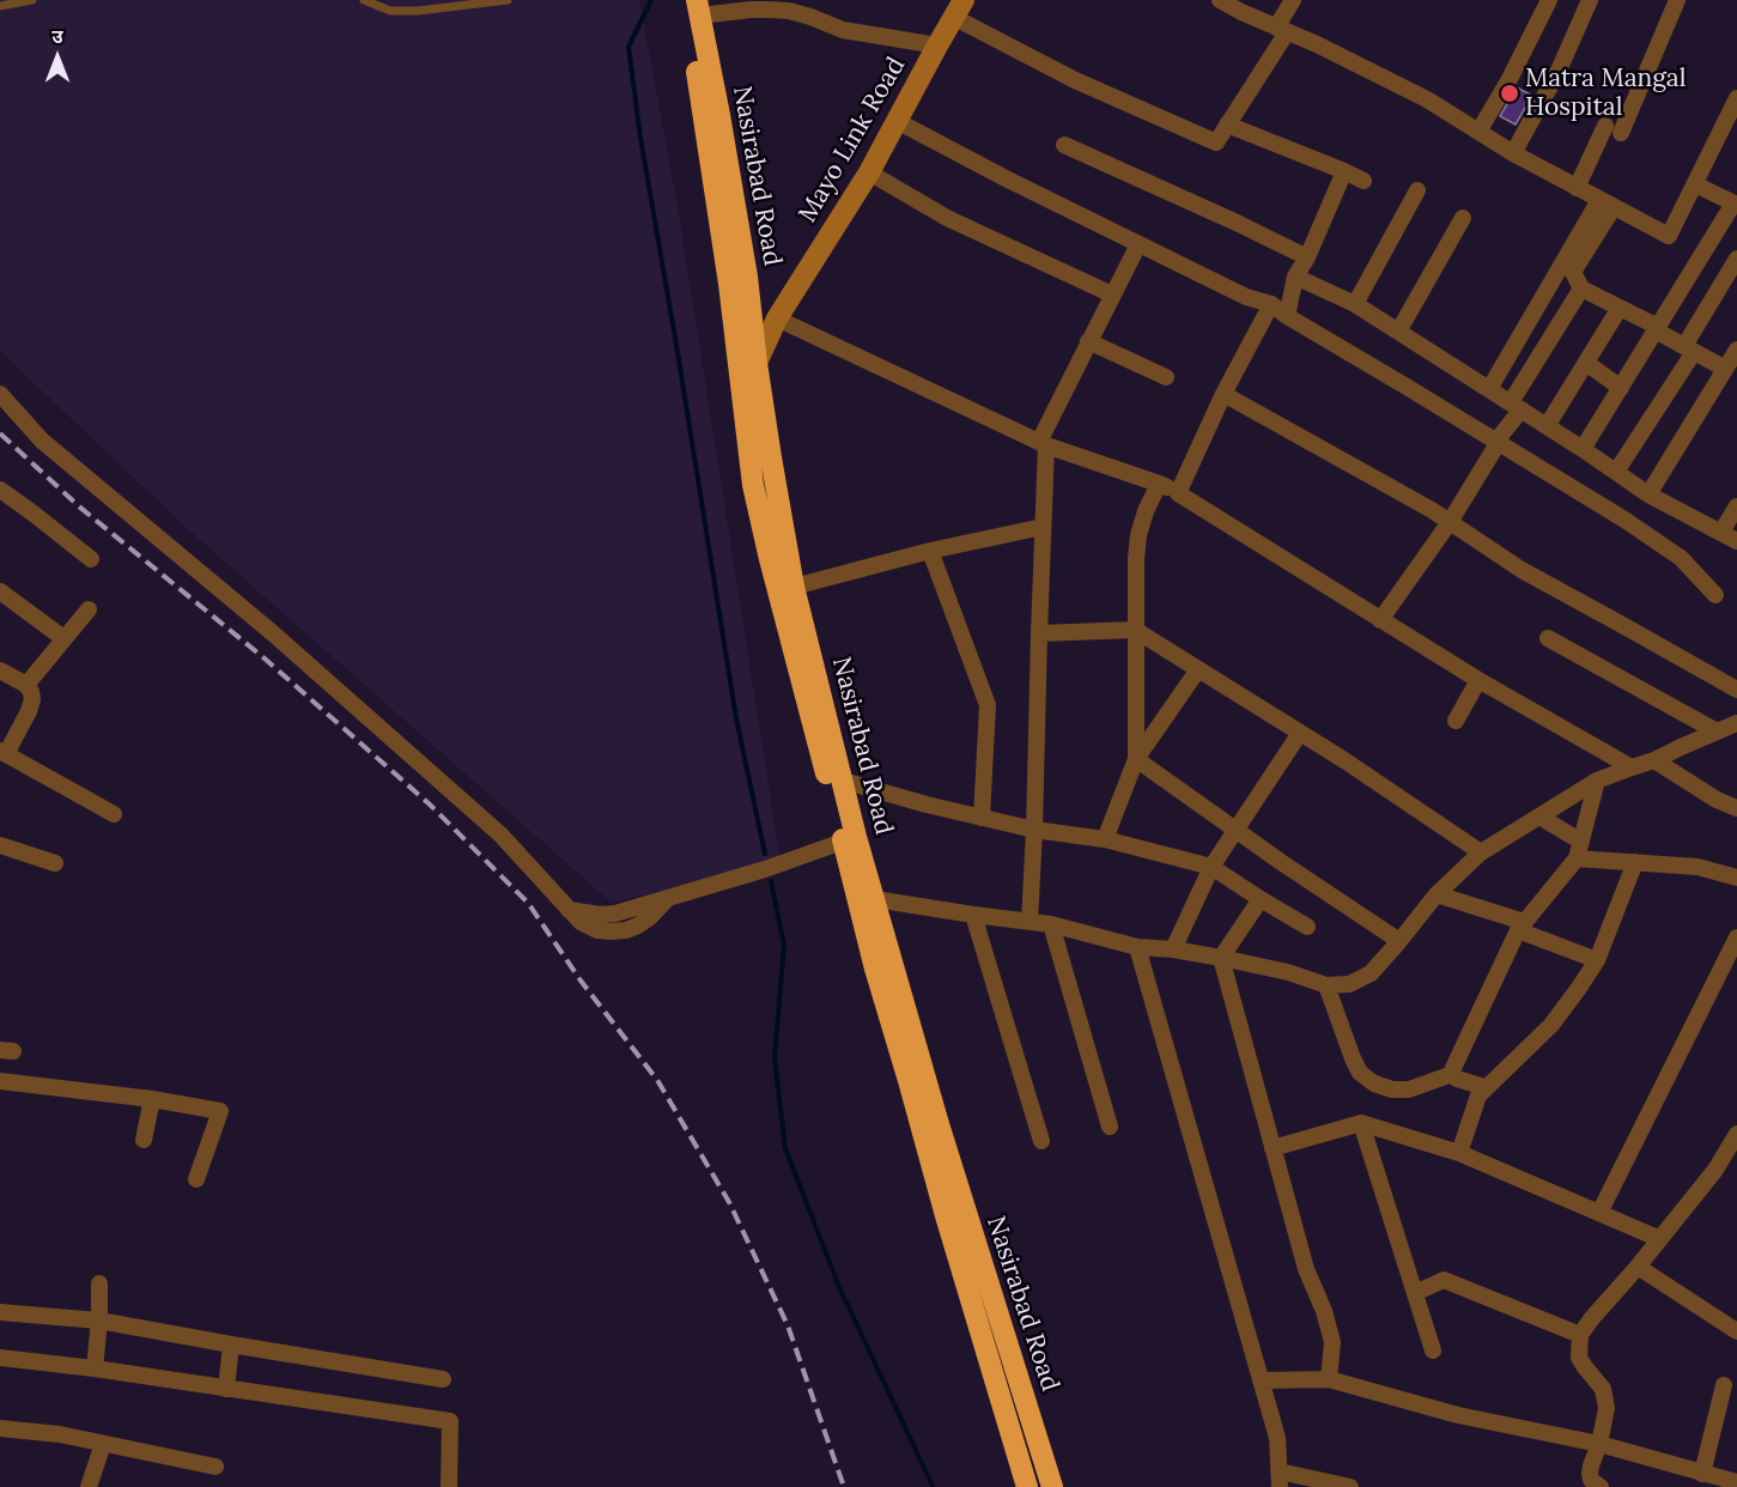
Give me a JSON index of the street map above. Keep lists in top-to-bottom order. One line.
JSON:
{"streets":{"highway":["Nasirabad Road"],"street":["Mayo Link Road"]},"crossings":[["Mayo Link Road","Nasirabad Road"]],"places":["Matra Mangal Hospital"],"north":"top"}
